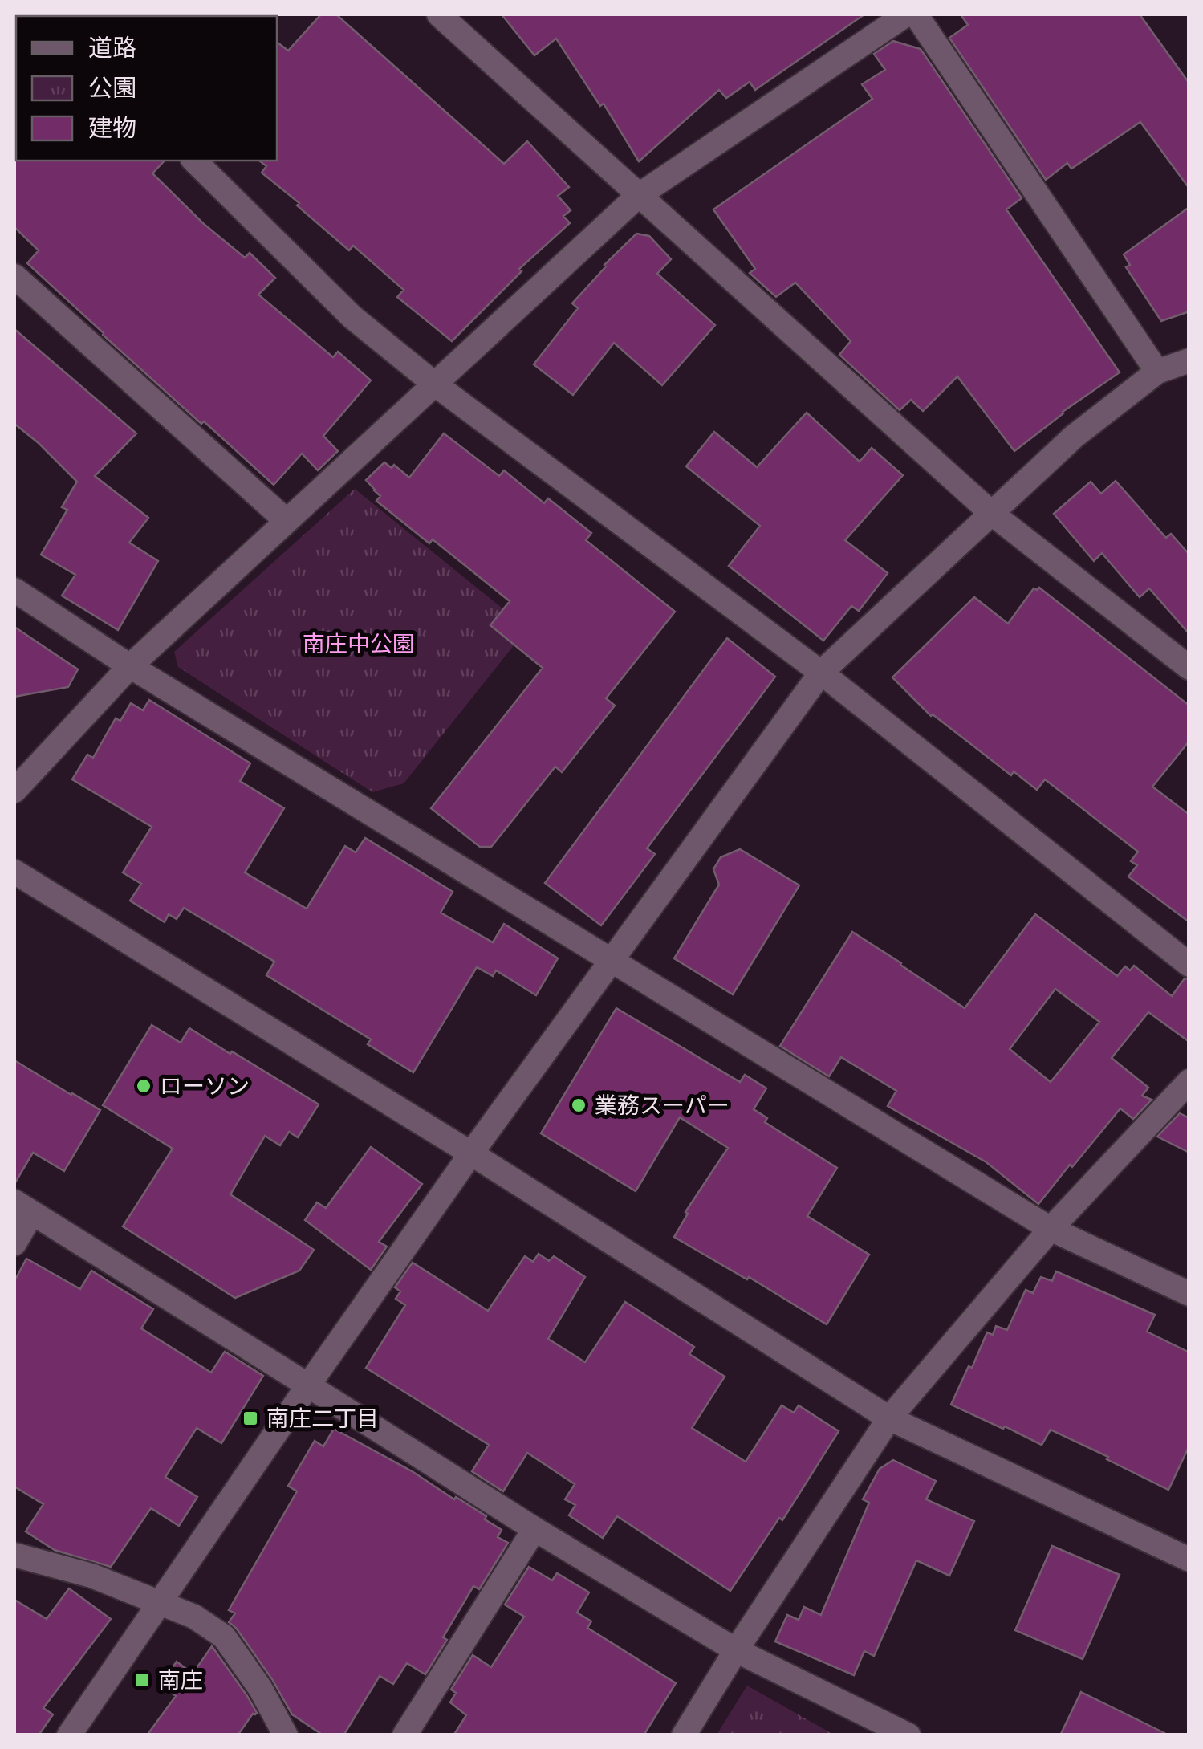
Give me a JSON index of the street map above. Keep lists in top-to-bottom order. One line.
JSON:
{"parks":["南庄中公園"],"places":{"other":["ローソン","業務スーパー"],"transit":["南庄二丁目","南庄"]},"legend":["道路","公園","建物"]}
